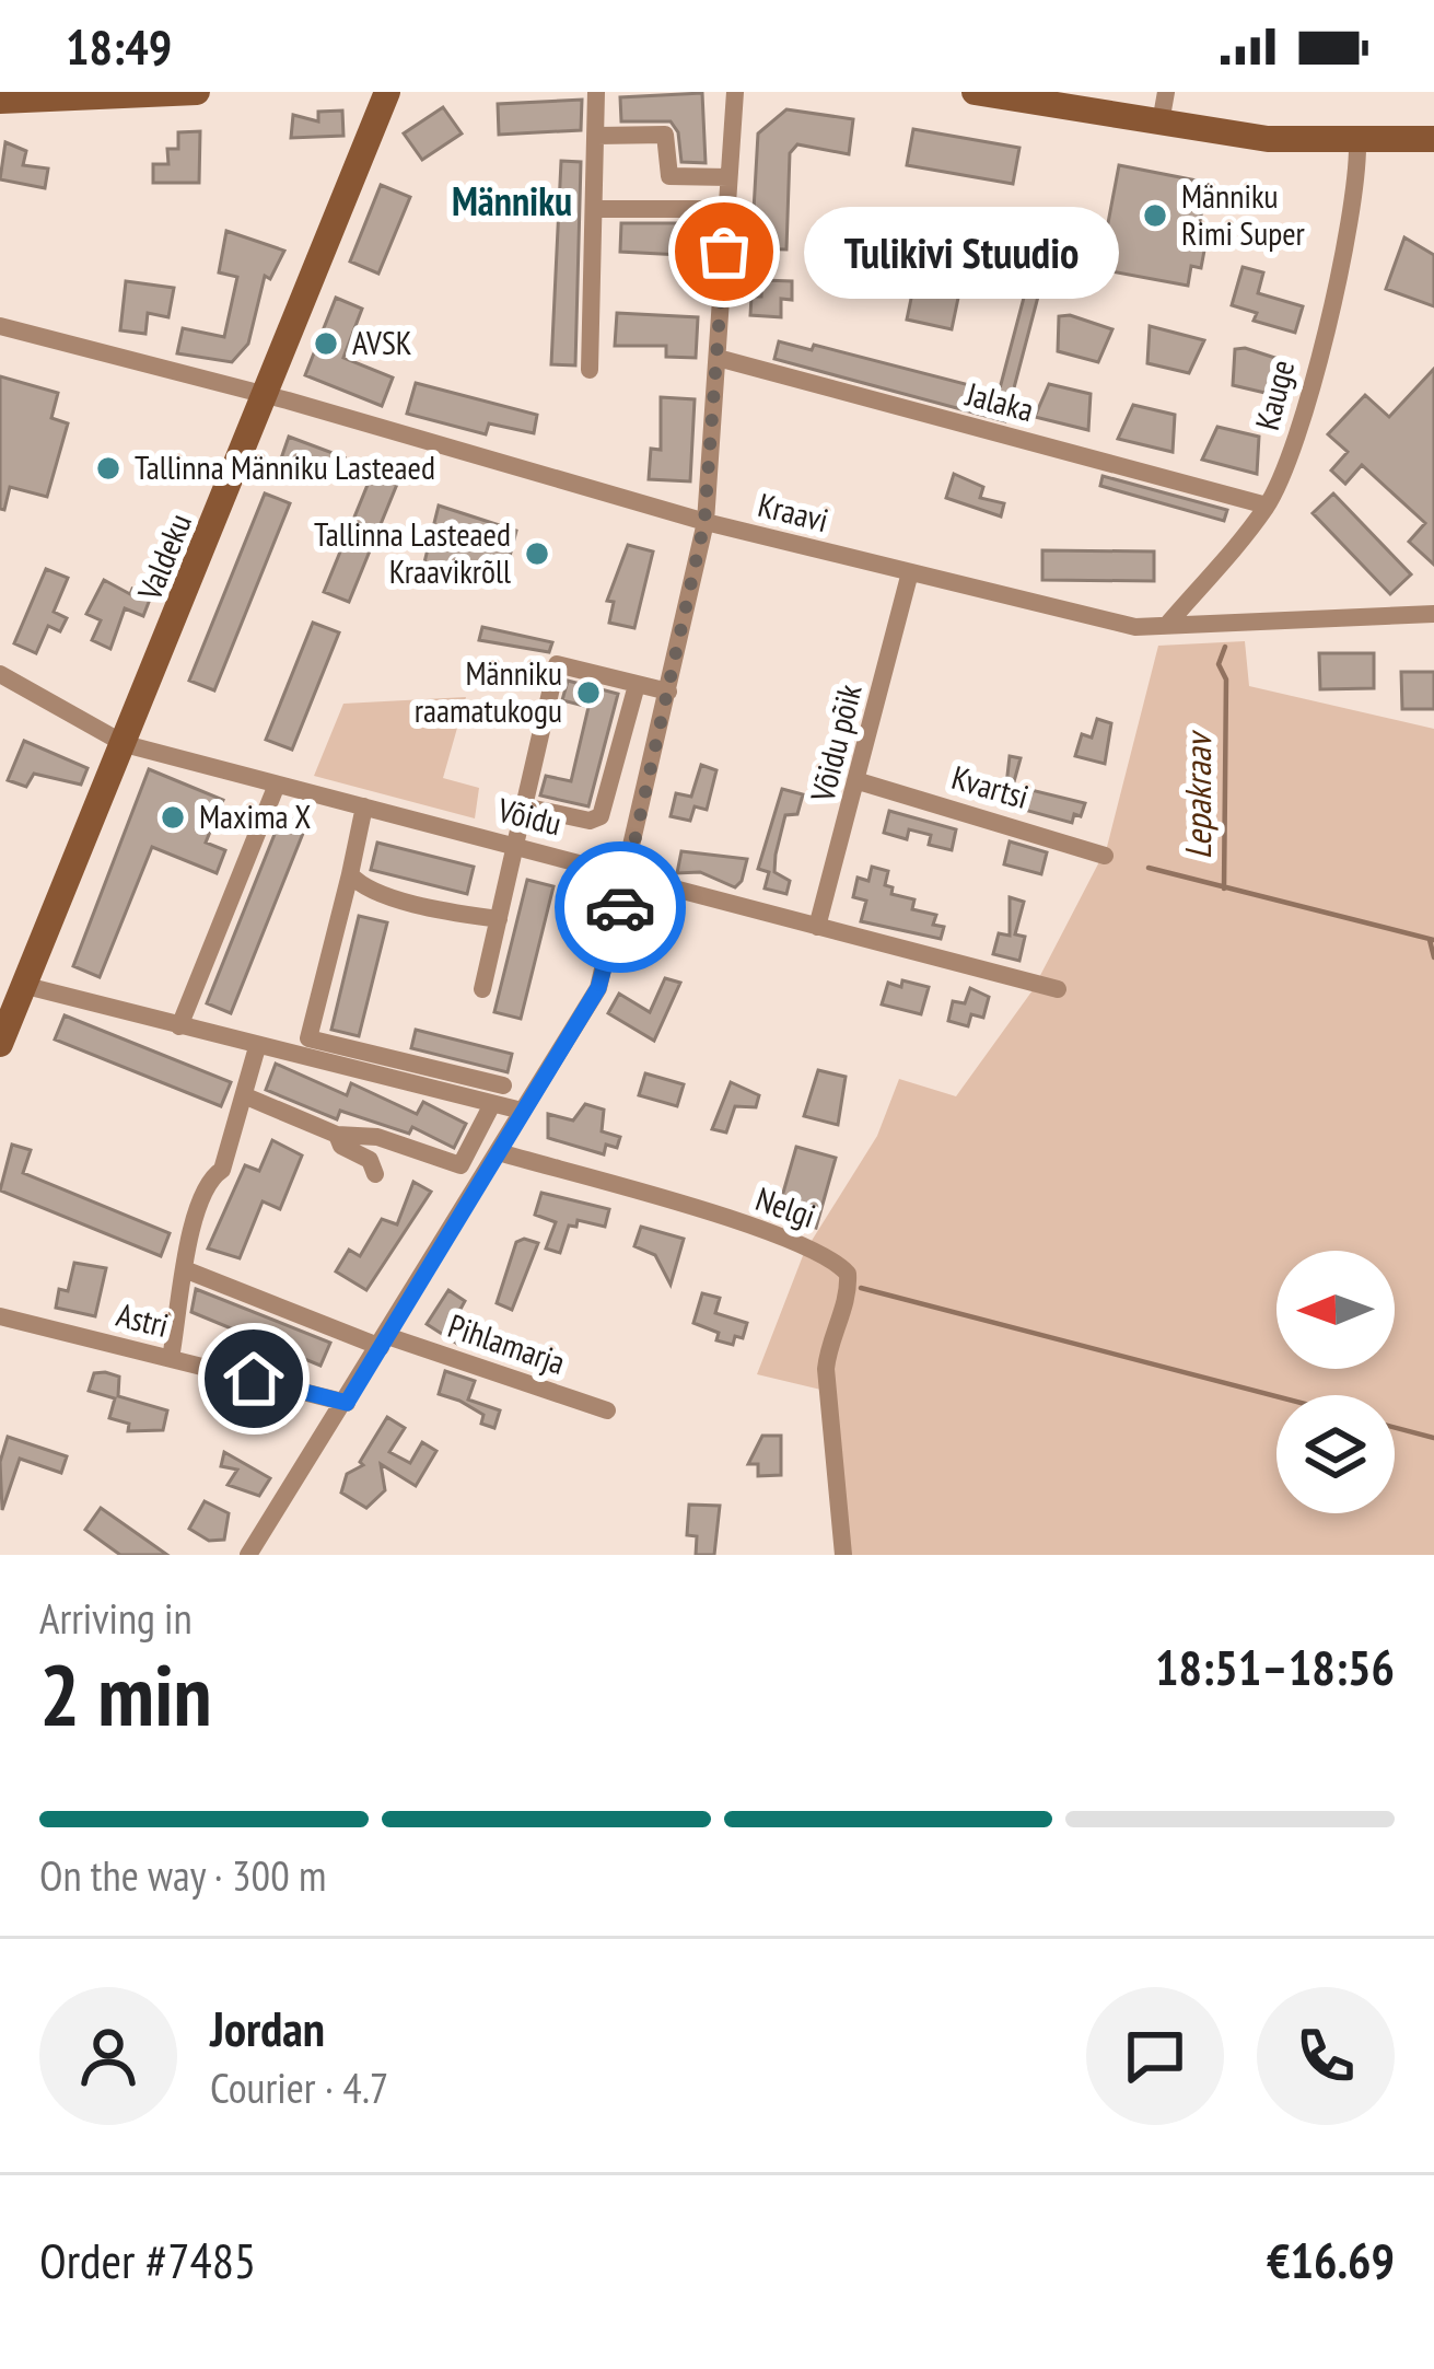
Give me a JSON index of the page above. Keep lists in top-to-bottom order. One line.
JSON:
{"streets":{"street":["Kauge","Jalaka","Kraavi","Valdeku","Võidu põik","Kvartsi","Võidu","Nelgi","Astri","Pihlamarja"]},"crossings":[["Kauge","Jalaka"],["Kauge","Kraavi"],["Kraavi","Valdeku"],["Kraavi","Võidu põik"],["Valdeku","Võidu"],["Võidu põik","Kvartsi"],["Võidu põik","Võidu"]],"districts":["Männiku"],"water":["Lepakraav"],"places":["Männiku Rimi Super","Tulikivi Stuudio","AVSK","Tallinna Männiku Lasteaed","Tallinna Lasteaed Kraavikrõll","Männiku raamatukogu","Maxima X"],"north":"left","page":{"status":"18:49","bubble":"Tulikivi Stuudio","heading":["2 min","Arriving in","18:51–18:56"],"panel":["Jordan","Courier · 4.7","Order #7485","€16.69"],"bar":"On the way · 300 m"}}
